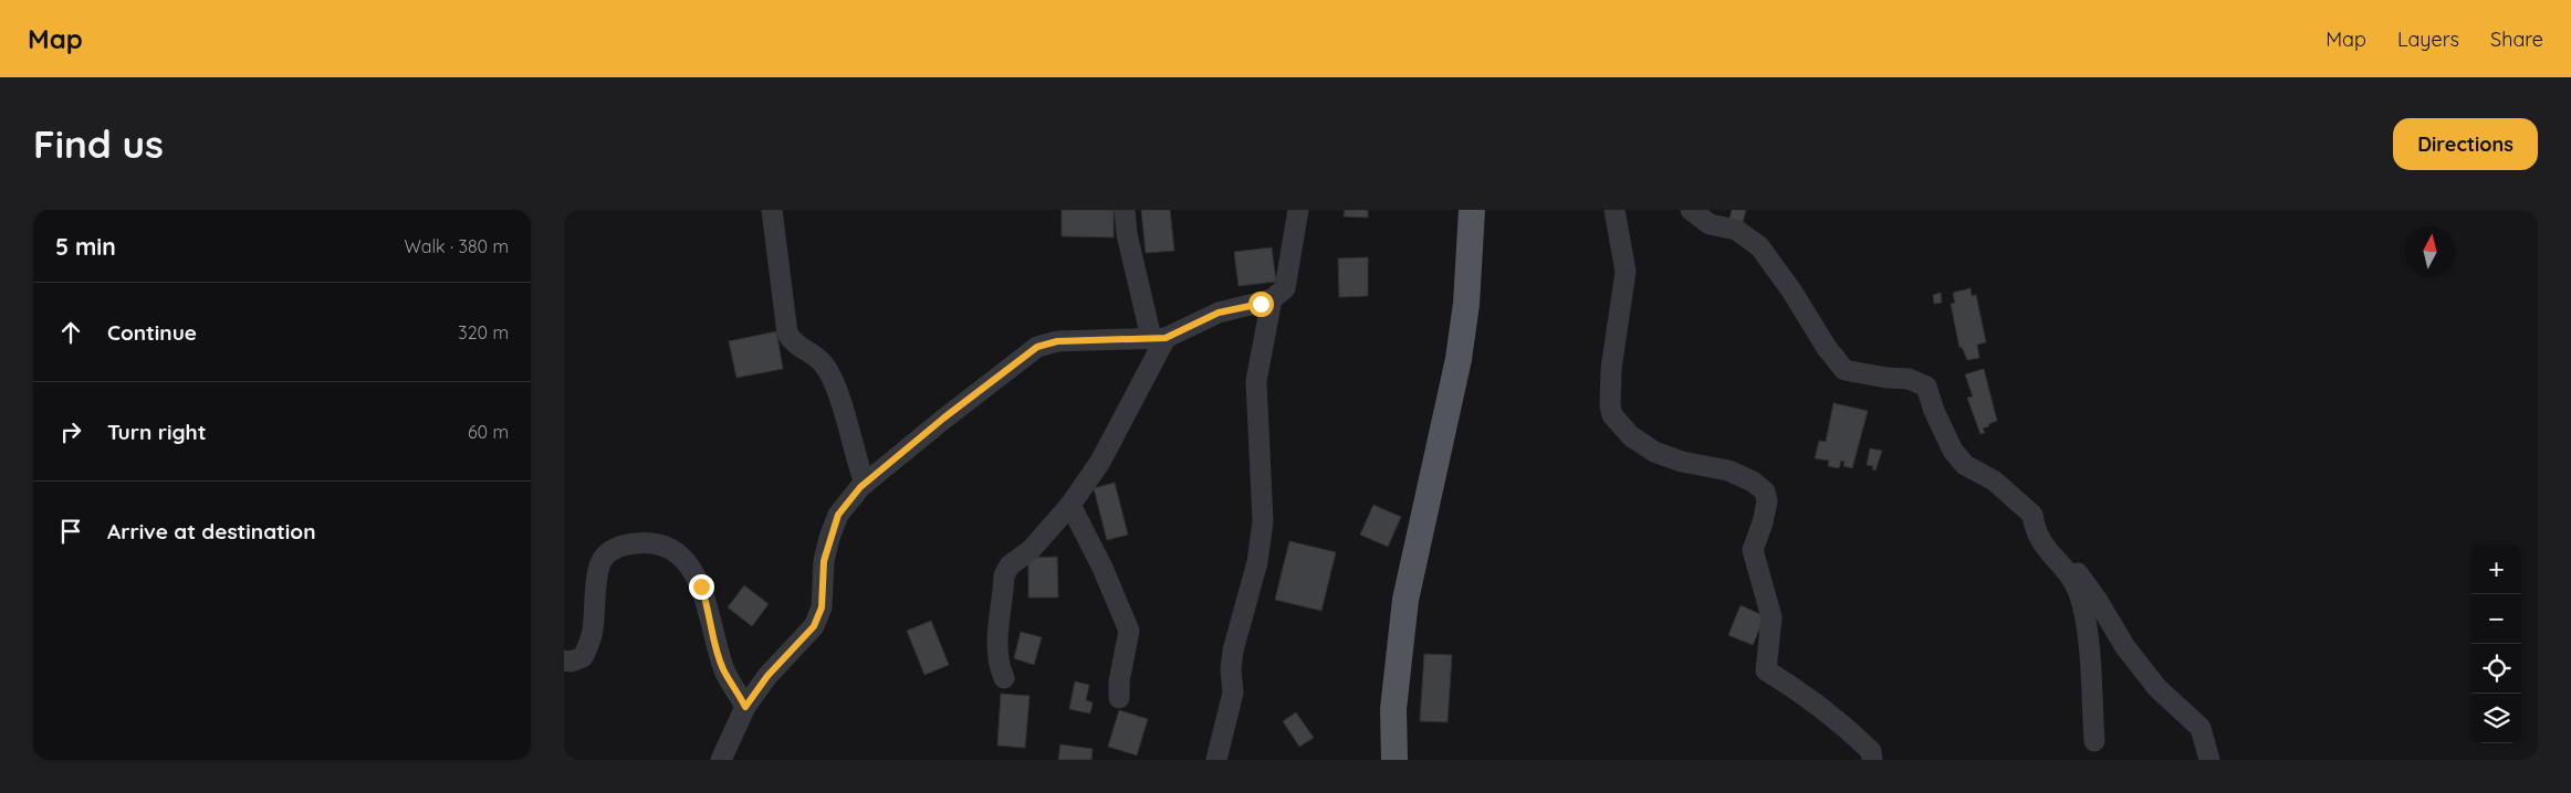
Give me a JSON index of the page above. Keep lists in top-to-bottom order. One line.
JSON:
{"north":"top","page":{"header":"Map","nav":["Map","Layers","Share"],"buttons":"Directions","title":"Find us","heading":["5 min","Walk · 380 m"],"list":[["Continue","320 m"],["Turn right","60 m"],"Arrive at destination"],"map_buttons":["+","−"]}}
